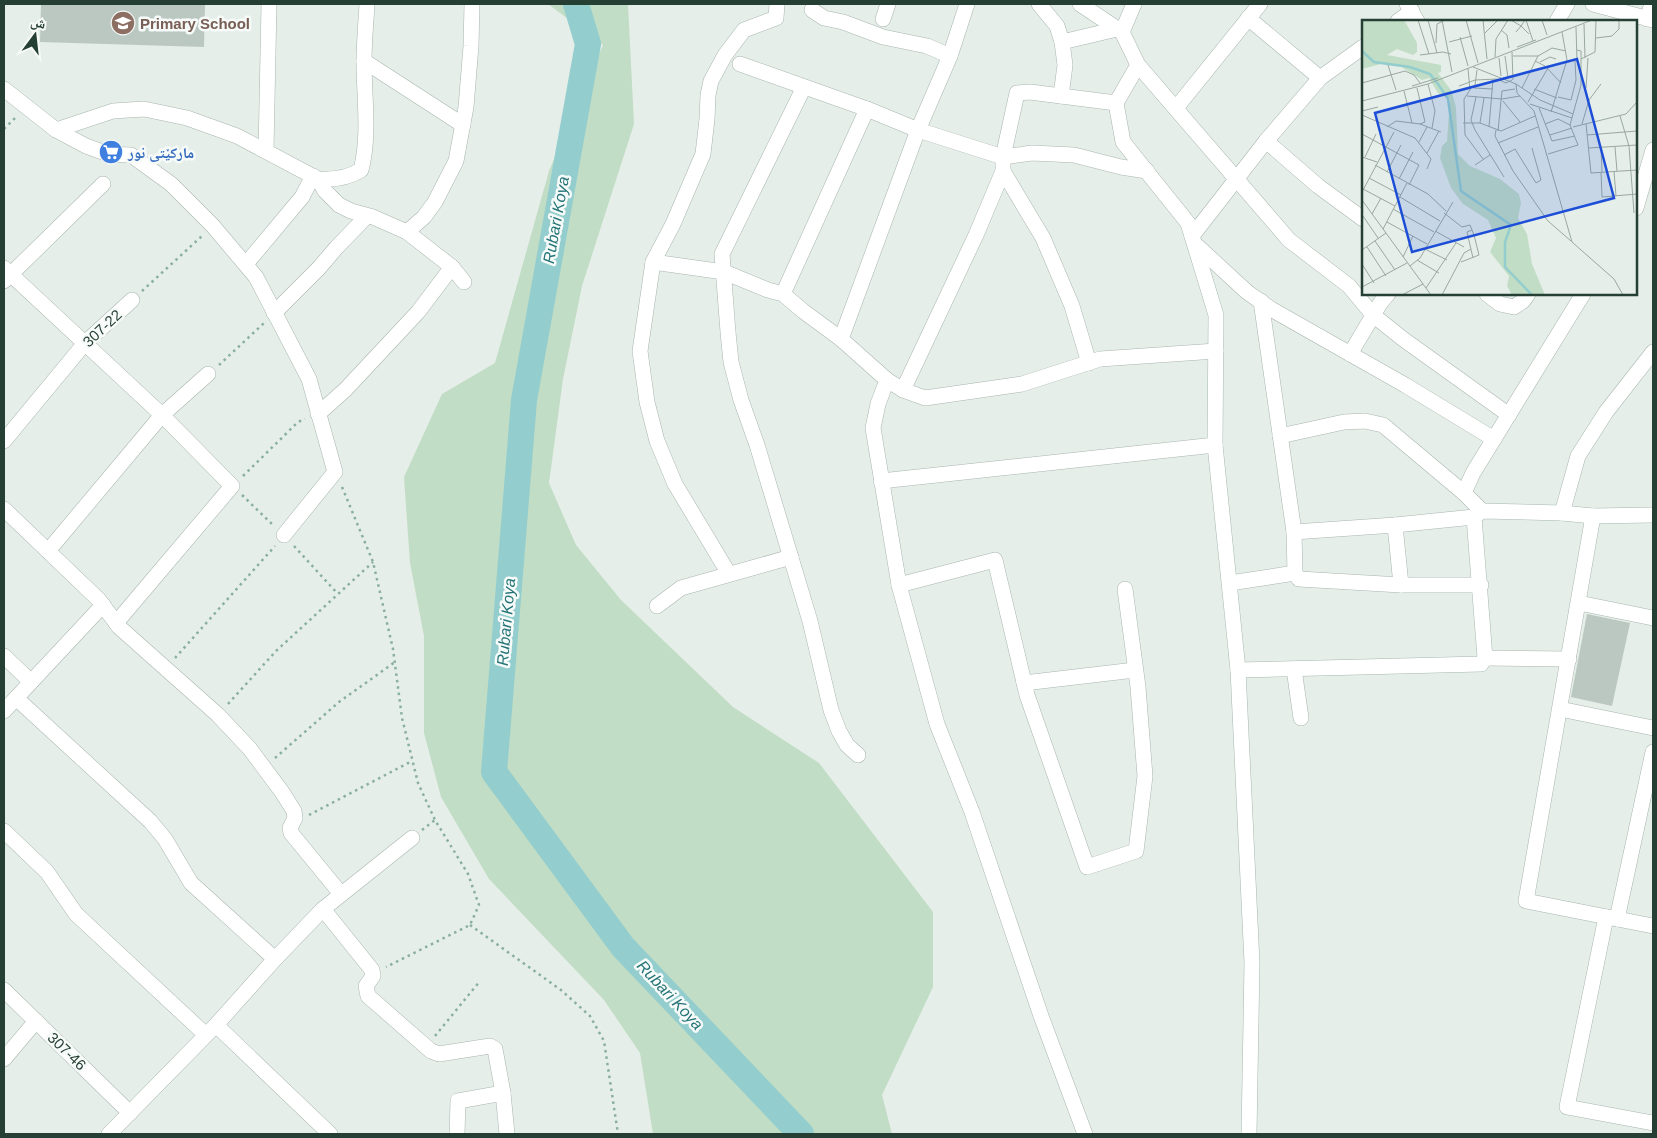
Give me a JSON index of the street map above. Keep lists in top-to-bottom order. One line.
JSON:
{"streets":{"street":["307-22","307-46"]},"water":["Rubari Koya"],"places":{"school or university":["Primary School"],"supermarket":["مارکێتی نور"]},"north":"top"}
